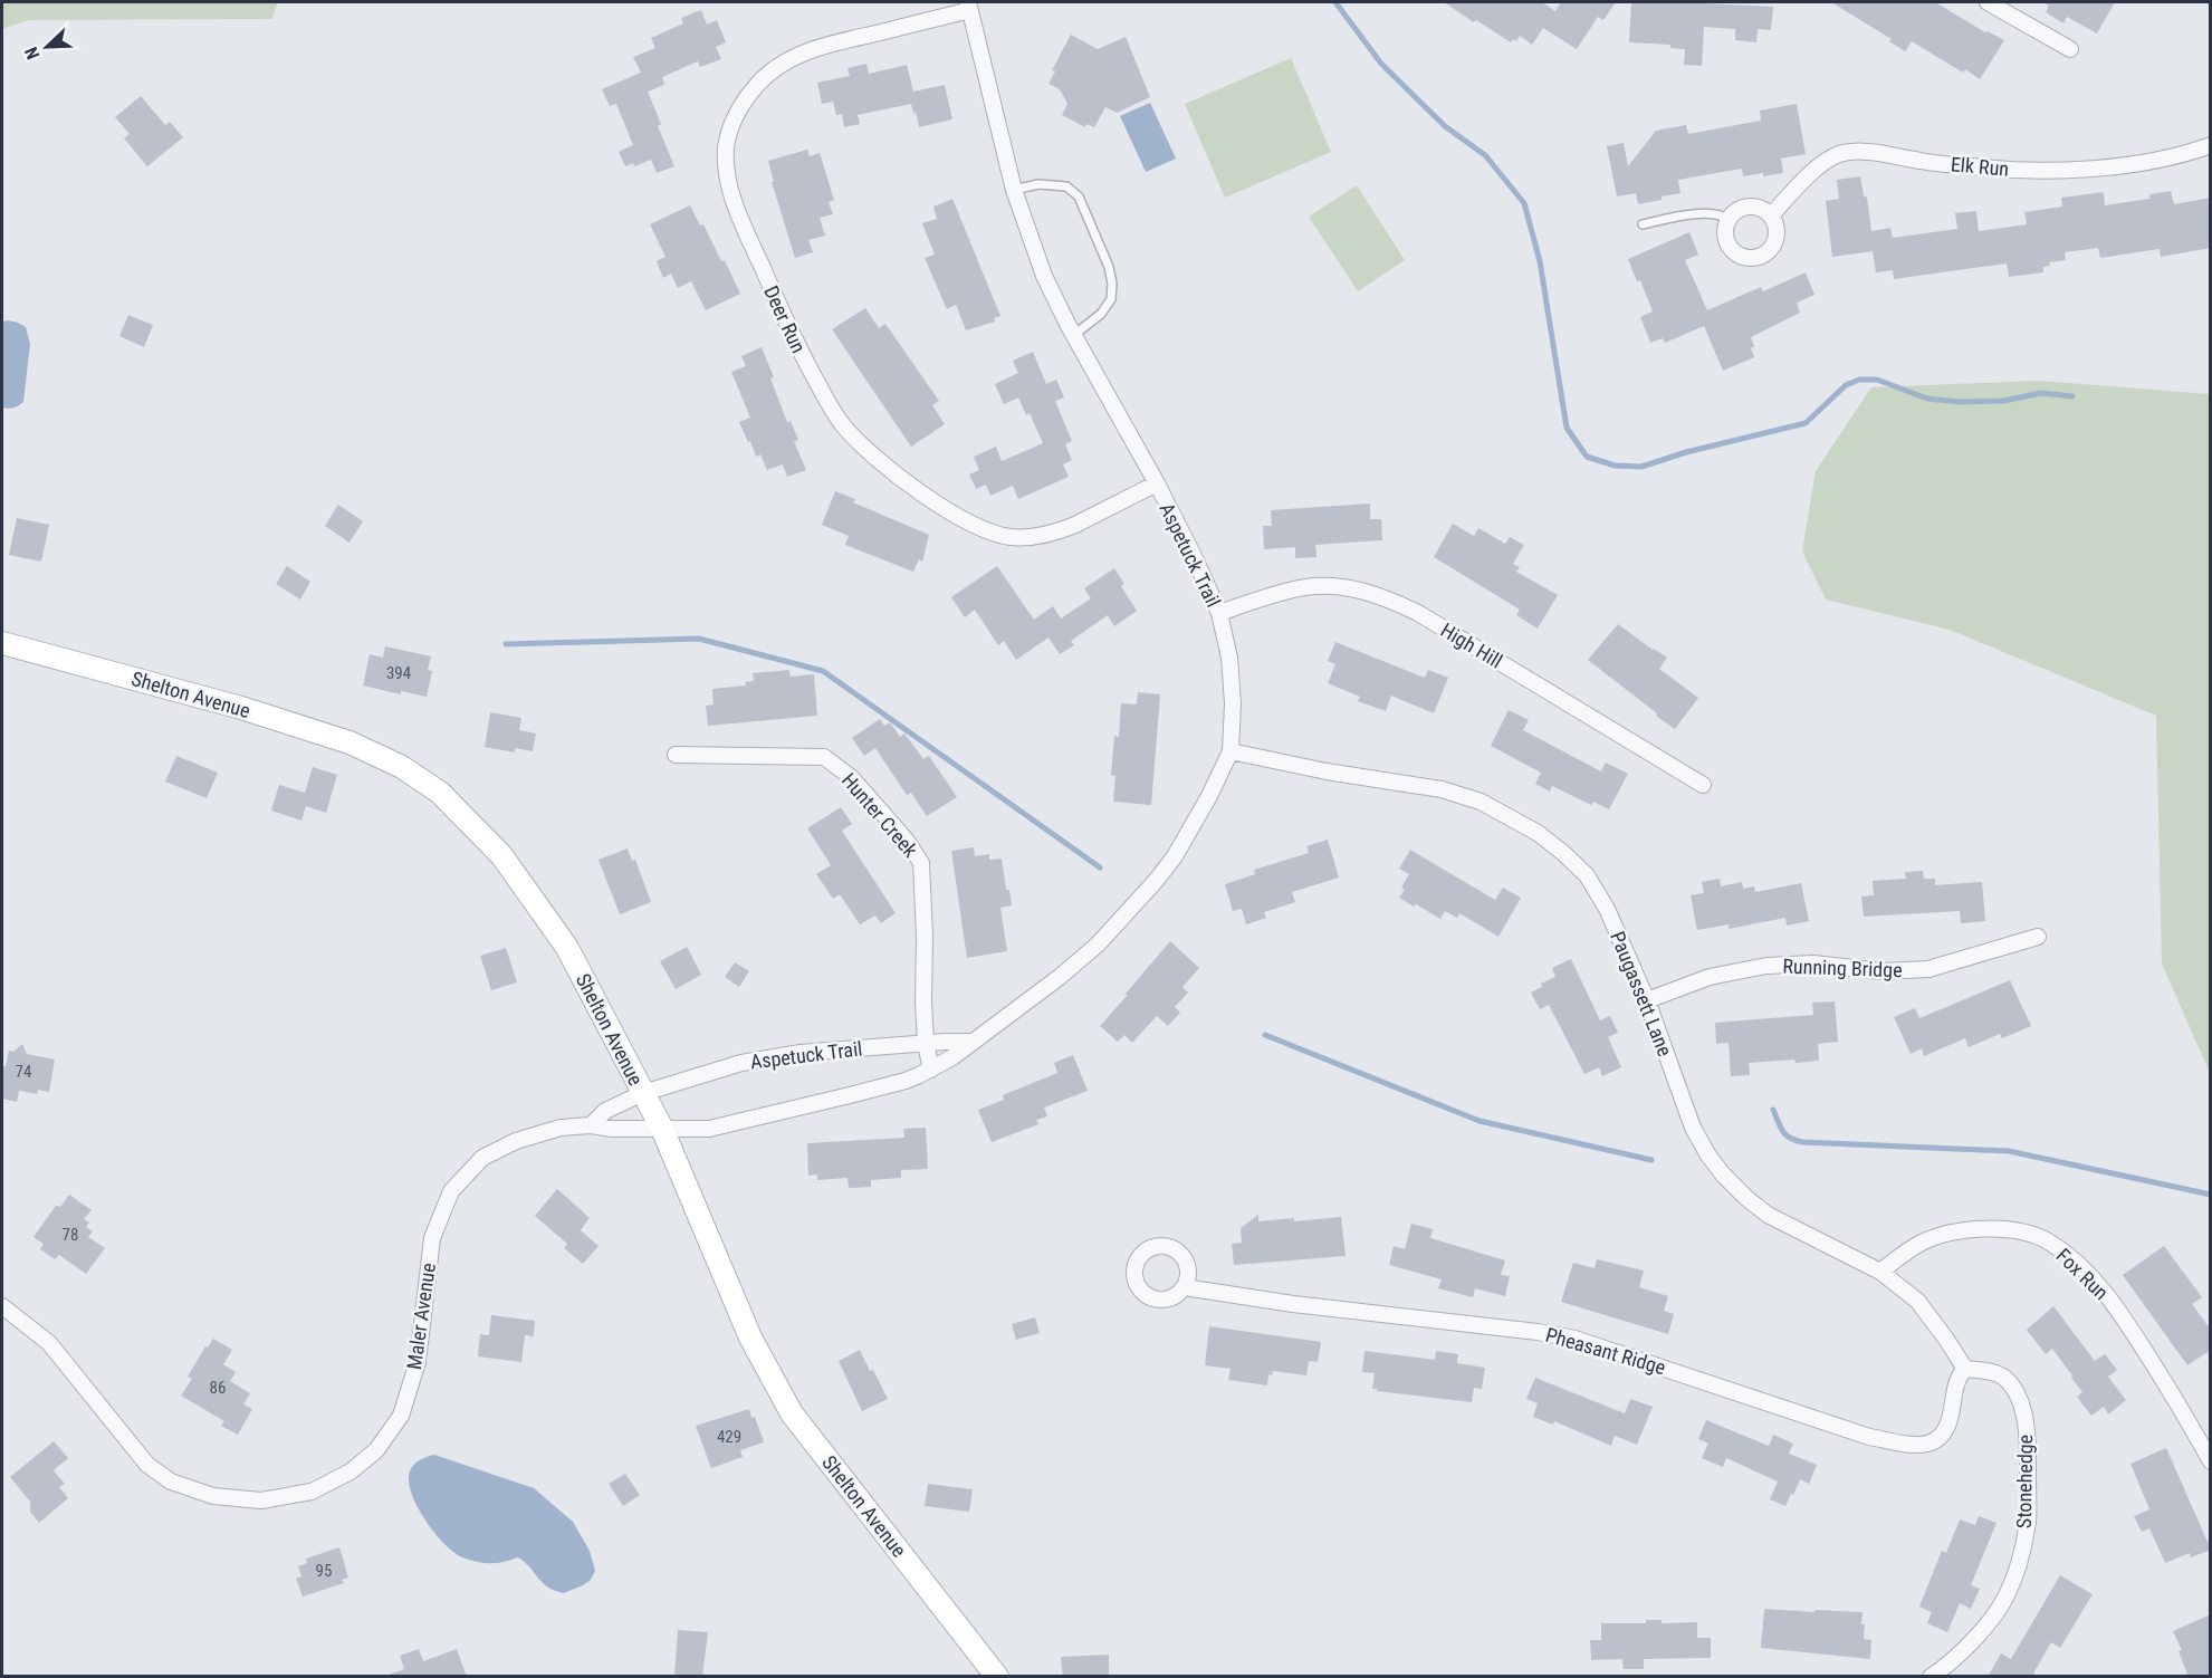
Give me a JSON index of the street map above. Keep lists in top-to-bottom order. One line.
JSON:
{"streets":{"main road":["Shelton Avenue"],"street":["Elk Run","Deer Run","Aspetuck Trail","High Hill","Hunter Creek","Running Bridge","Paugassett Lane","Fox Run","Maler Avenue","Pheasant Ridge","Stonehedge"]},"crossings":[["Deer Run","Aspetuck Trail"],["Aspetuck Trail","High Hill"],["Aspetuck Trail","Shelton Avenue"],["Aspetuck Trail","Hunter Creek"],["Aspetuck Trail","Paugassett Lane"],["Aspetuck Trail","Maler Avenue"],["Shelton Avenue","Maler Avenue"],["Running Bridge","Paugassett Lane"],["Paugassett Lane","Fox Run"],["Paugassett Lane","Pheasant Ridge"],["Paugassett Lane","Stonehedge"],["Pheasant Ridge","Stonehedge"]],"house_numbers":["394","74","78","86","429","95"],"north":"bottom left"}
